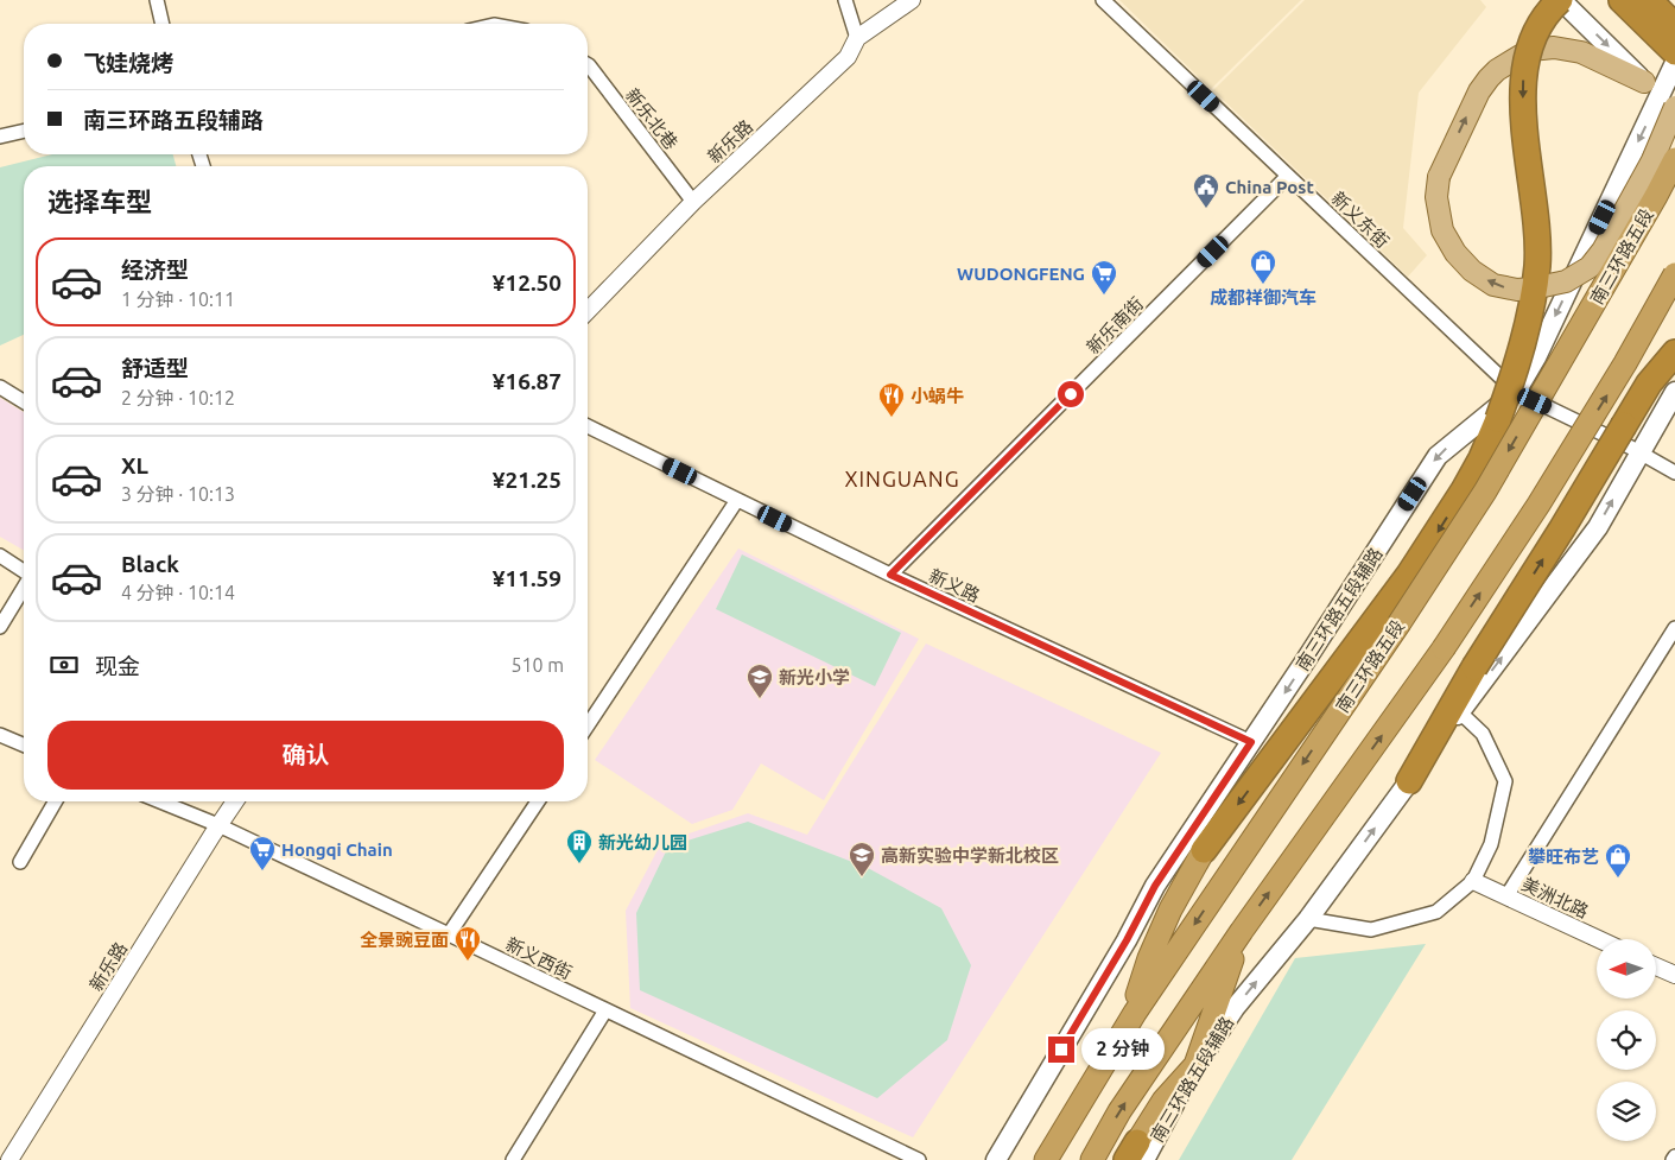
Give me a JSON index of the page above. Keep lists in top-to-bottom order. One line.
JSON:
{"streets":{"highway":["南三环路五段"],"main road":["南三环路五段辅路"],"street":["新乐北巷","新乐路","新义东街","新乐南街","新义路","美洲北路","新义西街"]},"crossings":[["新乐北巷","新乐路"],["新乐路","新义西街"],["新义东街","新乐南街"],["新义东街","南三环路五段辅路"],["新乐南街","新义路"],["新义路","南三环路五段辅路"]],"districts":["XINGUANG"],"places":{"public building":["China Post"],"shop":["成都祥御汽车","攀旺布艺"],"supermarket":["WUDONGFENG","Hongqi Chain"],"restaurant":["小蜗牛","全景豌豆面"],"school or university":["新光小学","高新实验中学新北校区"],"building":["新光幼儿园"]},"north":"left","page":{"banner":["飞娃烧烤","南三环路五段辅路"],"heading":"选择车型","list":[{"name":"经济型","note":"1 分钟 · 10:11","value":"¥12.50"},{"name":"舒适型","note":"2 分钟 · 10:12","value":"¥16.87"},{"name":"XL","note":"3 分钟 · 10:13","value":"¥21.25"},{"name":"Black","note":"4 分钟 · 10:14","value":"¥11.59"}],"pay":["现金","510 m"],"buttons":"确认","bubble":"2 分钟"}}
